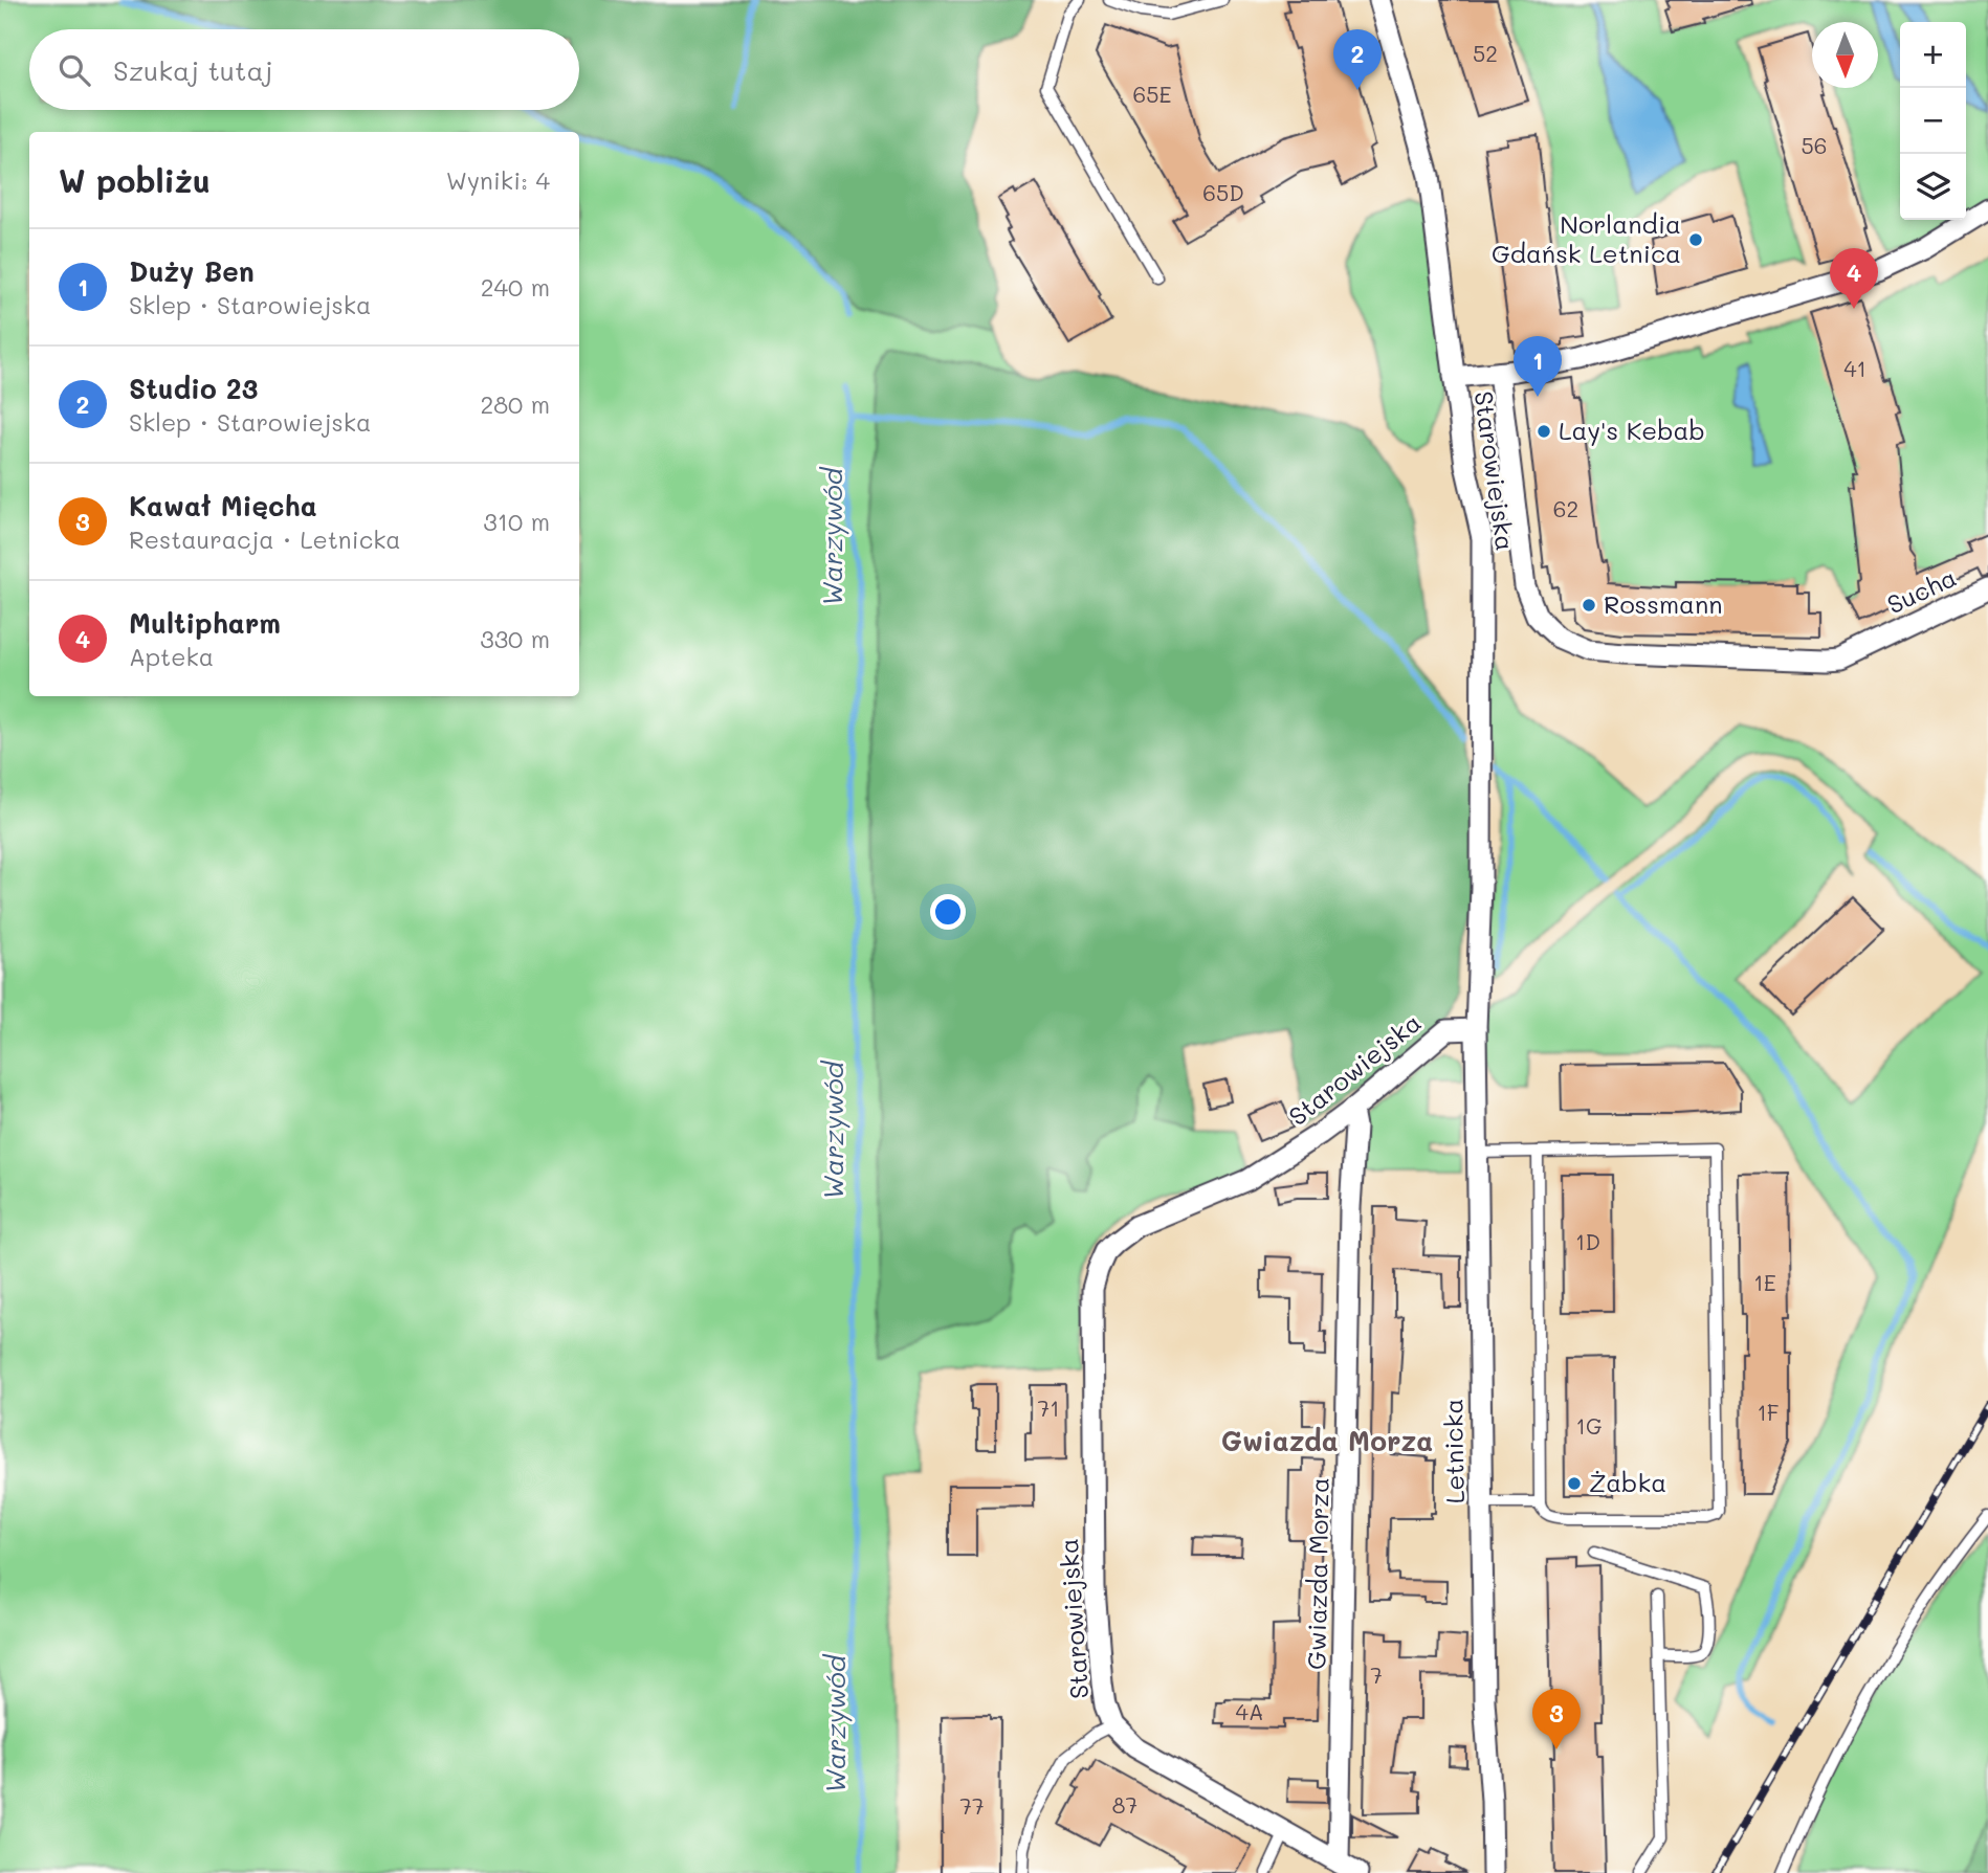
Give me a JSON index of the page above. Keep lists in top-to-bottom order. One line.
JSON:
{"streets":{"street":["Starowiejska","Sucha","Letnicka","Gwiazda Morza"]},"crossings":[["Starowiejska","Sucha"],["Starowiejska","Letnicka"],["Starowiejska","Gwiazda Morza"]],"districts":["Gwiazda Morza"],"water":["Warzywód"],"places":["Norlandia Gdańsk Letnica","Lay's Kebab","Rossmann","Żabka"],"house_numbers":["52","65E","56","65D","41","62","1D","1E","71","1F","1G","7","4A","87","77"],"north":"bottom","page":{"map_buttons":["+","−"],"pins":["2","4","1","3"],"search":"Szukaj tutaj","heading":["W pobliżu","Wyniki: 4"],"list":[{"mark":"1","name":"Duży Ben","note":"Sklep · Starowiejska","value":"240 m"},{"mark":"2","name":"Studio 23","note":"Sklep · Starowiejska","value":"280 m"},{"mark":"3","name":"Kawał Mięcha","note":"Restauracja · Letnicka","value":"310 m"},{"mark":"4","name":"Multipharm","note":"Apteka","value":"330 m"}]}}
